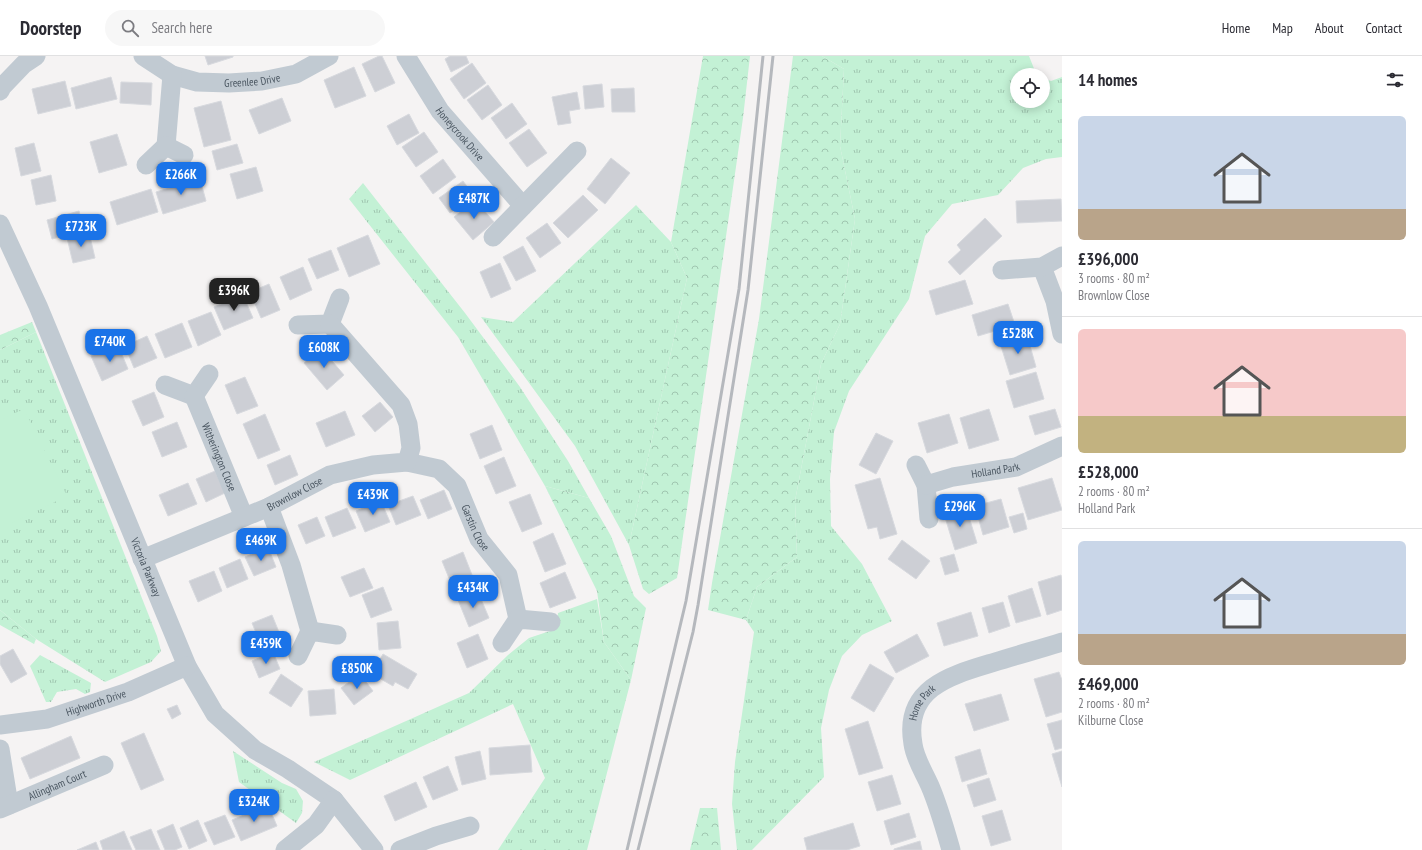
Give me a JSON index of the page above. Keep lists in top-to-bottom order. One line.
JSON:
{"streets":{"street":["Greenlee Drive","Honeycrook Drive","Witherington Close","Holland Park","Brownlow Close","Garstin Close","Victoria Parkway","Highworth Drive","Home Park","Allingham Court"]},"crossings":[["Witherington Close","Brownlow Close"],["Brownlow Close","Garstin Close"],["Brownlow Close","Victoria Parkway"],["Victoria Parkway","Highworth Drive"]],"page":{"header":"Doorstep","search":"Search here","nav":["Home","Map","About","Contact"],"heading":"14 homes","list":[{"name":"£396,000","note":"3 rooms · 80 m² · Brownlow Close"},{"name":"£528,000","note":"2 rooms · 80 m² · Holland Park"},{"name":"£469,000","note":"2 rooms · 80 m² · Kilburne Close"}],"price":["£266K","£487K","£723K","£396K","£528K","£740K","£608K","£439K","£296K","£469K","£434K","£459K","£850K","£324K"]}}
